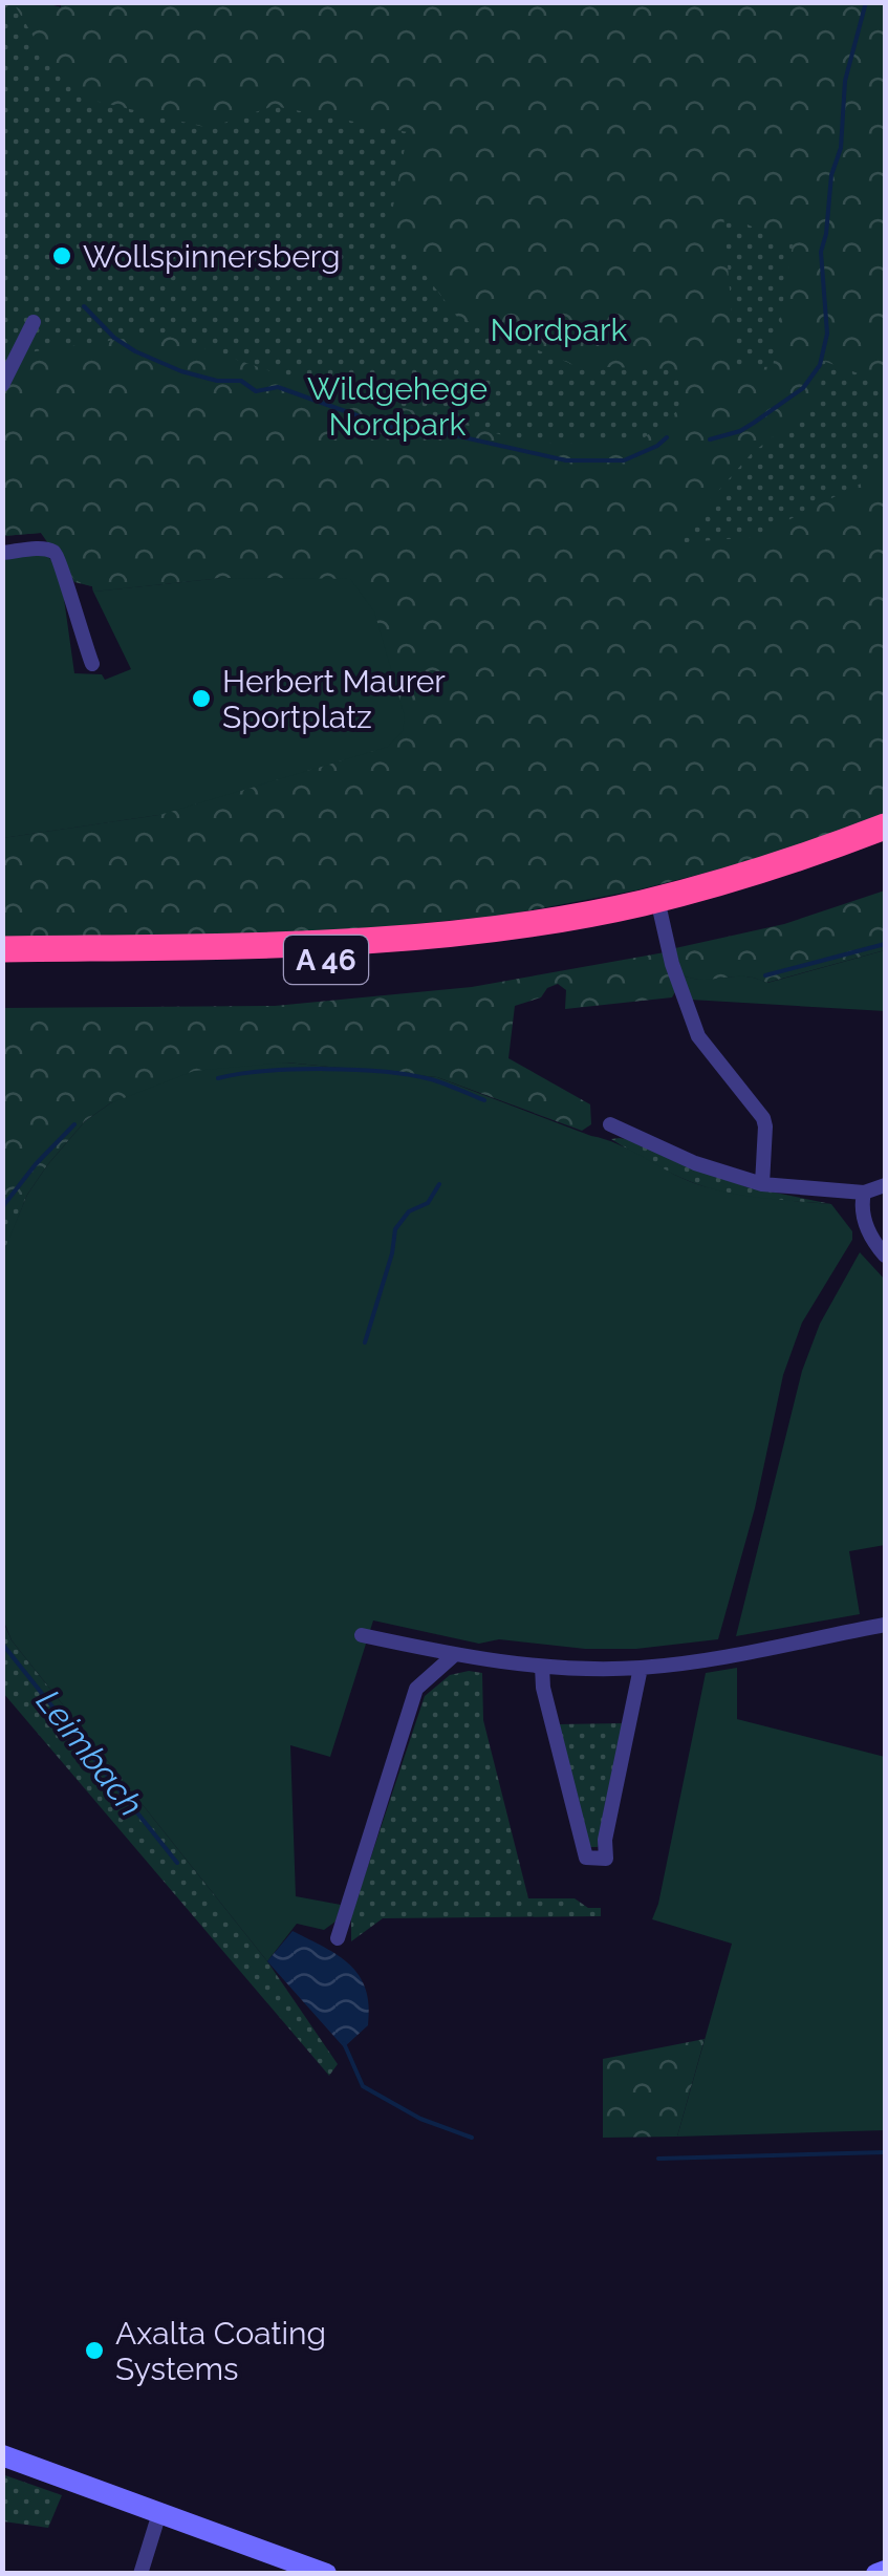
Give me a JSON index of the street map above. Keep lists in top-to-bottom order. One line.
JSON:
{"streets":{"highway":["A 46"]},"water":["Leimbach"],"parks":["Nordpark","Wildgehege Nordpark"],"places":["Wollspinnersberg","Herbert Maurer Sportplatz","Axalta Coating Systems"]}
